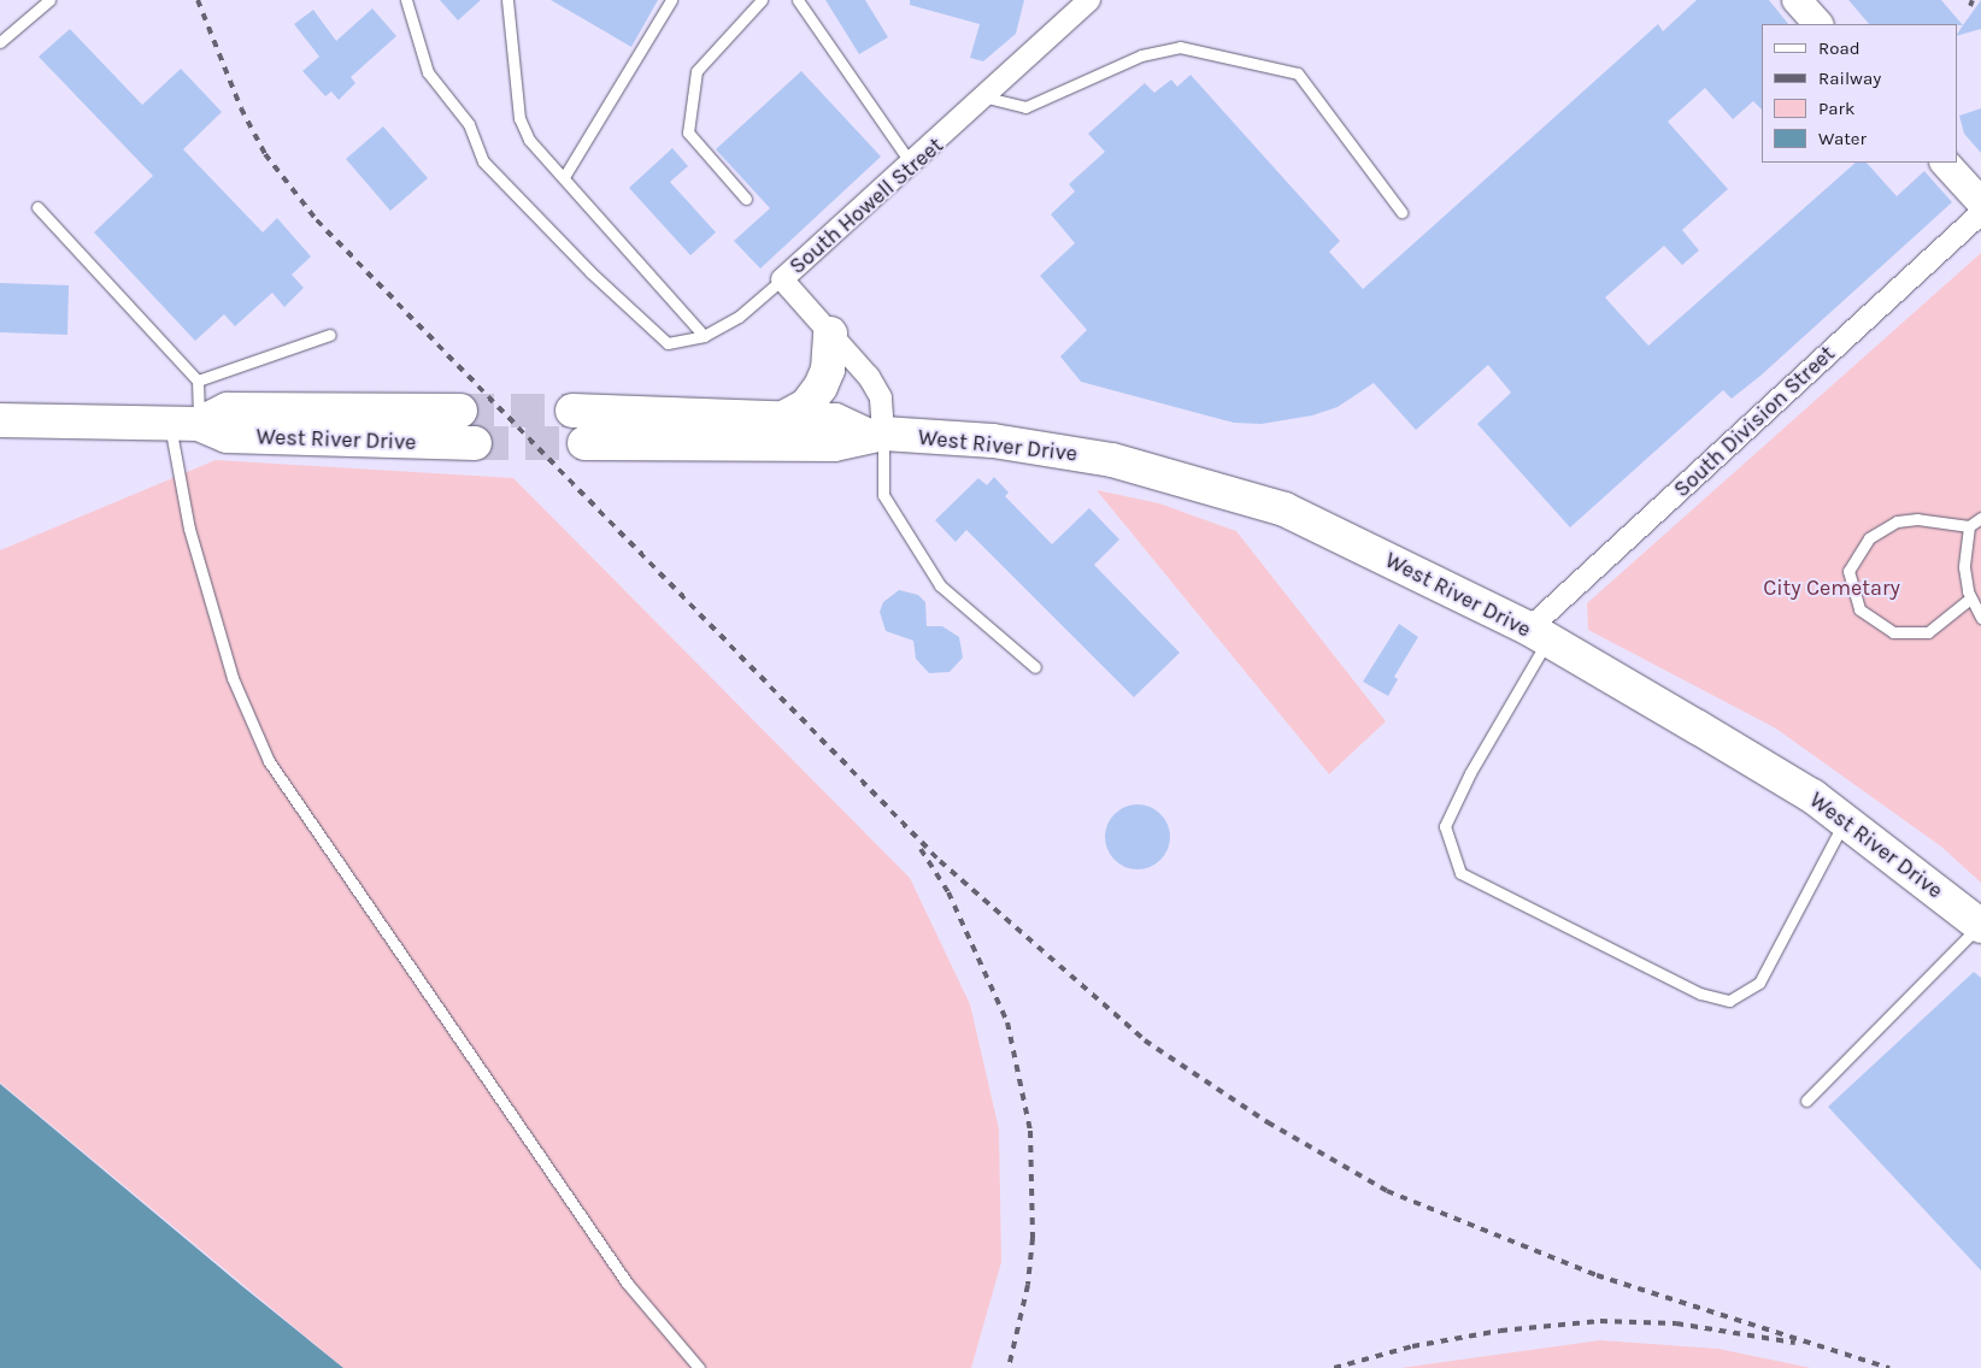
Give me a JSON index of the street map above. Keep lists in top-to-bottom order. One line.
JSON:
{"streets":{"main road":["West River Drive"],"street":["South Howell Street","South Division Street"]},"crossings":[["South Howell Street","West River Drive"],["South Division Street","West River Drive"]],"parks":["City Cemetary"],"legend":["Road","Railway","Park","Water"]}
